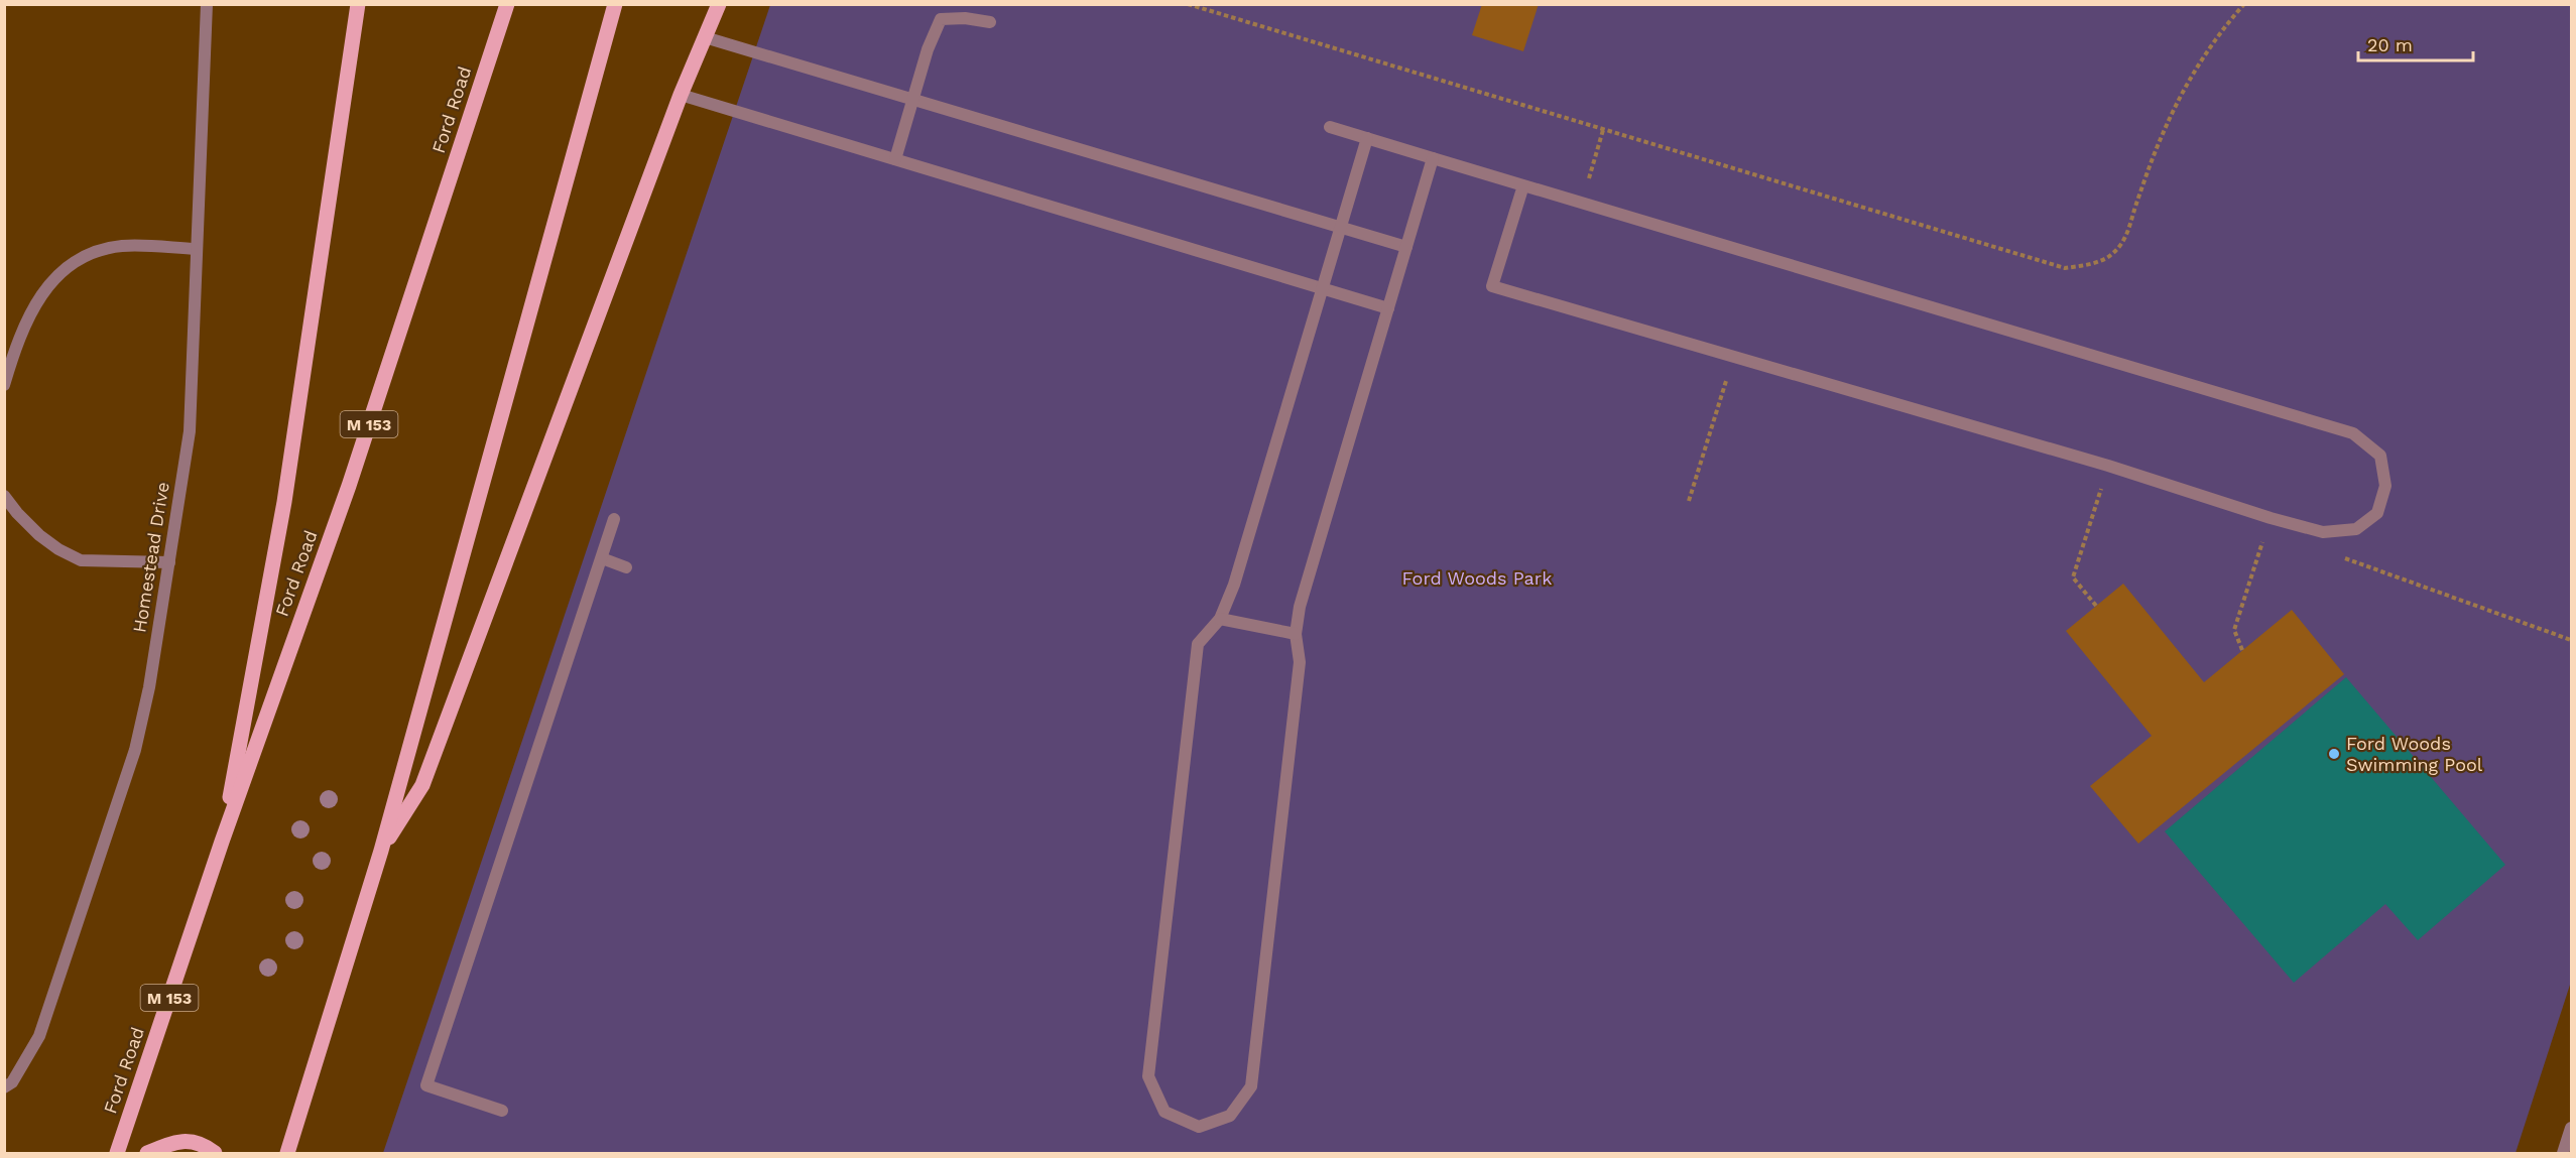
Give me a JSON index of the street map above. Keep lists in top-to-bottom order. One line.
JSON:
{"streets":{"main road":["Ford Road","M 153"],"street":["Homestead Drive"]},"parks":["Ford Woods Park"],"places":["Ford Woods Swimming Pool"],"scale_bar":"20 m"}
